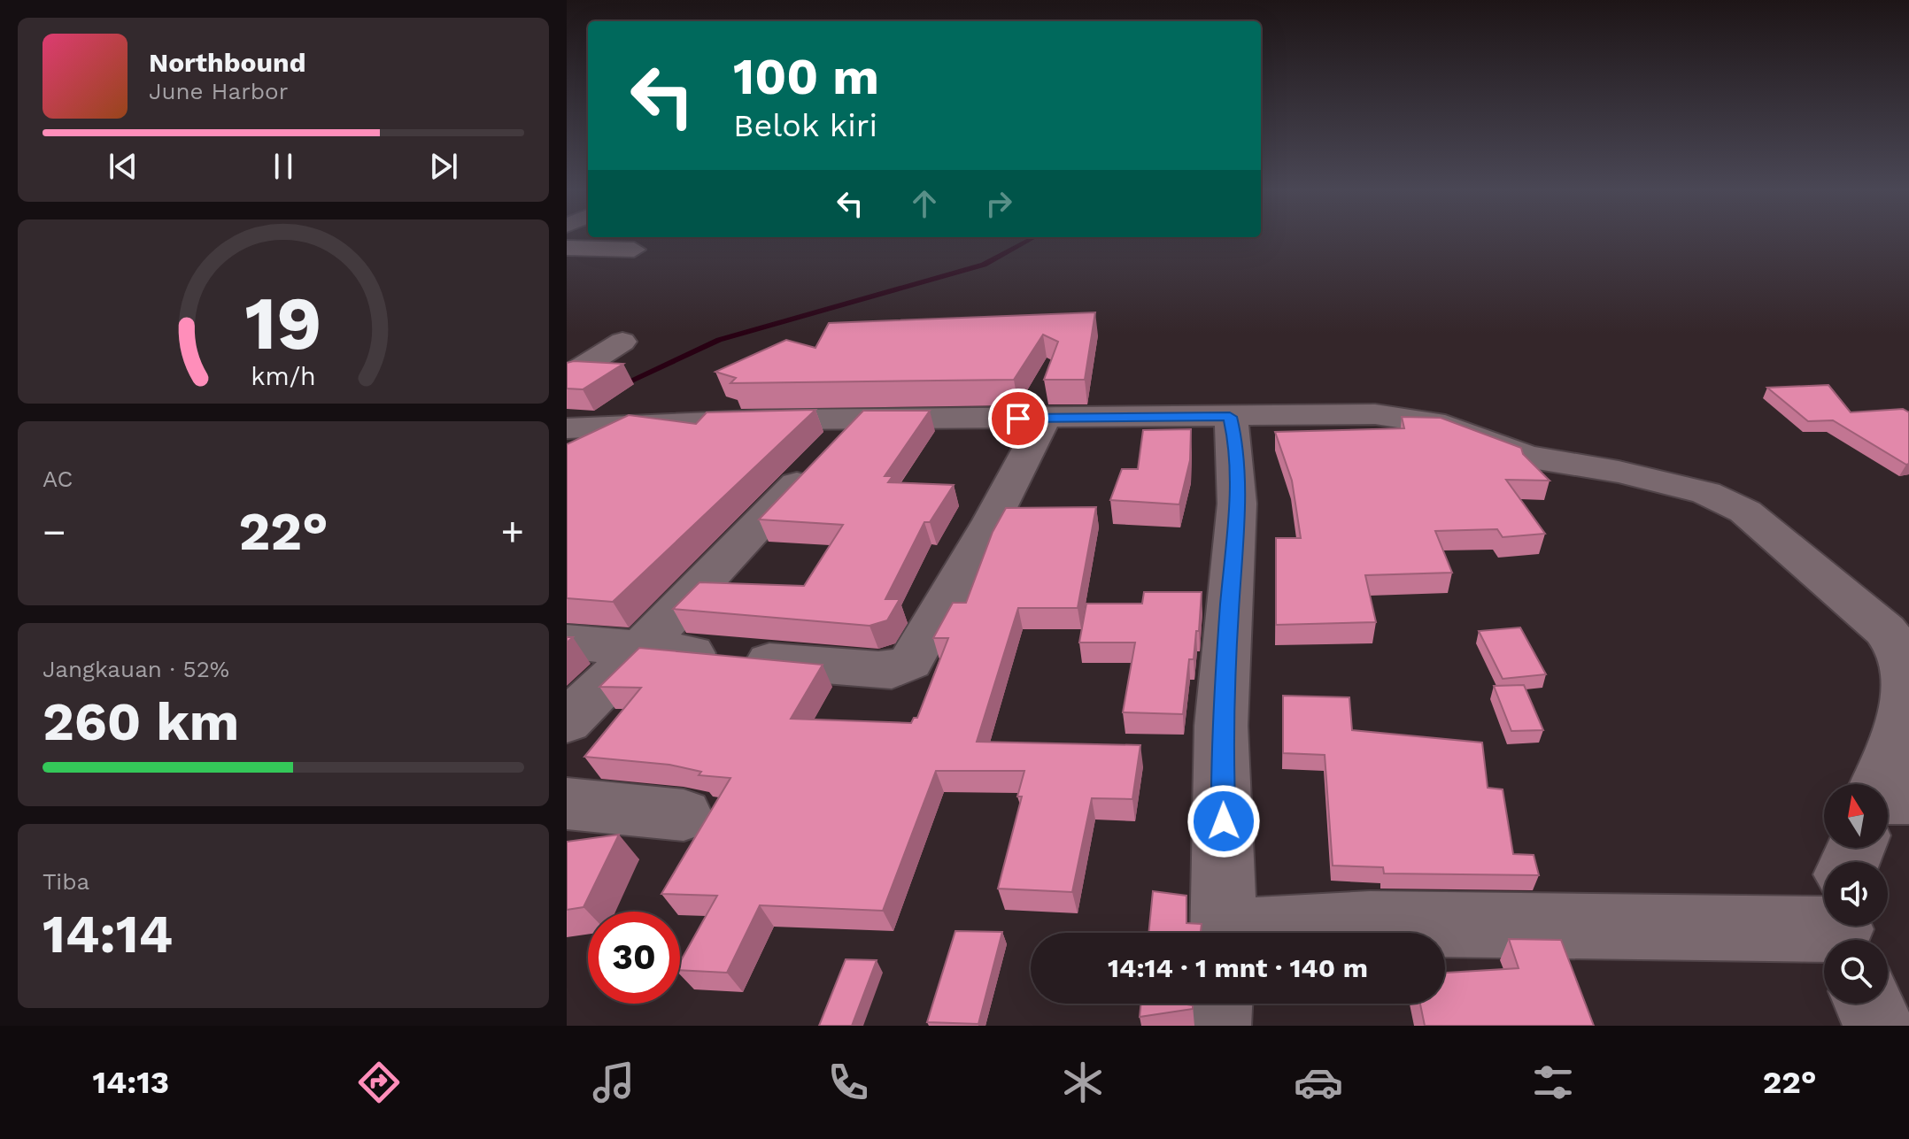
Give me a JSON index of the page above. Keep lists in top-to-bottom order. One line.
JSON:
{"north":"top","page":{"turn":["100 m","Belok kiri"],"song":["Northbound","June Harbor"],"tile":["AC",["Jangkauan · 52%","260 km"],["Tiba","14:14"]],"heat":["−","22°","+"],"limit":"30","trip":"14:14 · 1 mnt · 140 m","tabs":["14:13","22°"],"gauge":["19","km/h"]}}
